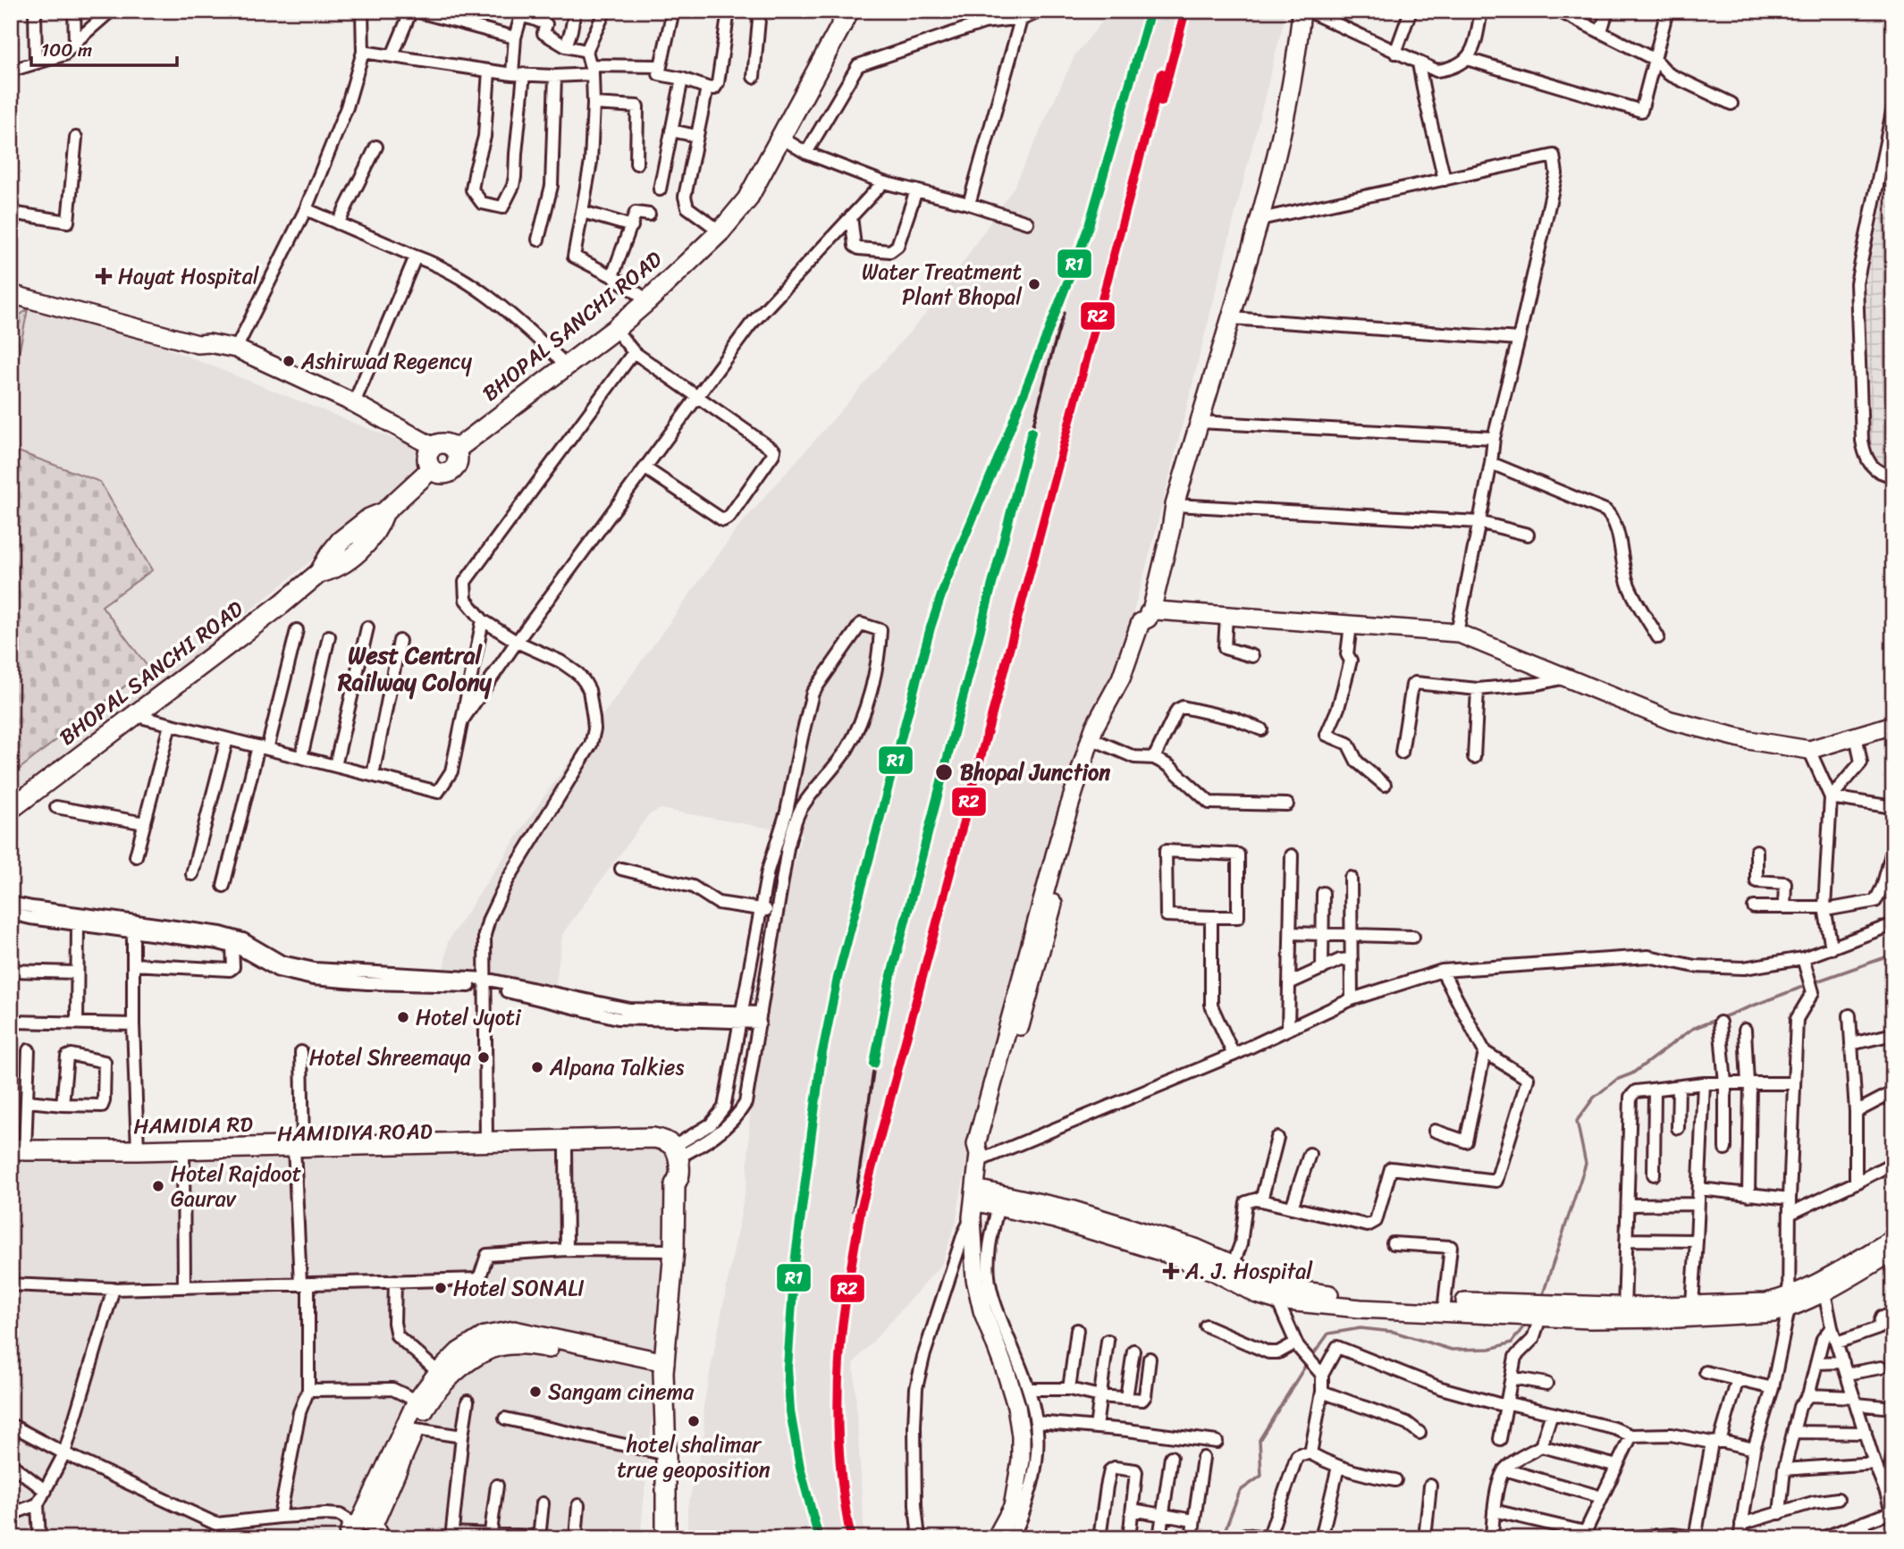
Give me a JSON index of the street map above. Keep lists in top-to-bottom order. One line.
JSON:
{"streets":{"main road":["BHOPAL SANCHI ROAD","HAMIDIA RD","HAMIDIYA ROAD"]},"crossings":[["HAMIDIA RD","HAMIDIYA ROAD"]],"districts":["West Central Railway Colony"],"places":{"health":["Hayat Hospital","A. J. Hospital"],"other":["Water Treatment Plant Bhopal","Ashirwad Regency","Bhopal Junction","Hotel Jyoti","Hotel Shreemaya","Alpana Talkies","Hotel Rajdoot Gaurav","Hotel SONALI","Sangam cinema","hotel shalimar true geoposition"]},"lines":["transit line R1","transit line R2"],"scale_bar":"100 m"}
